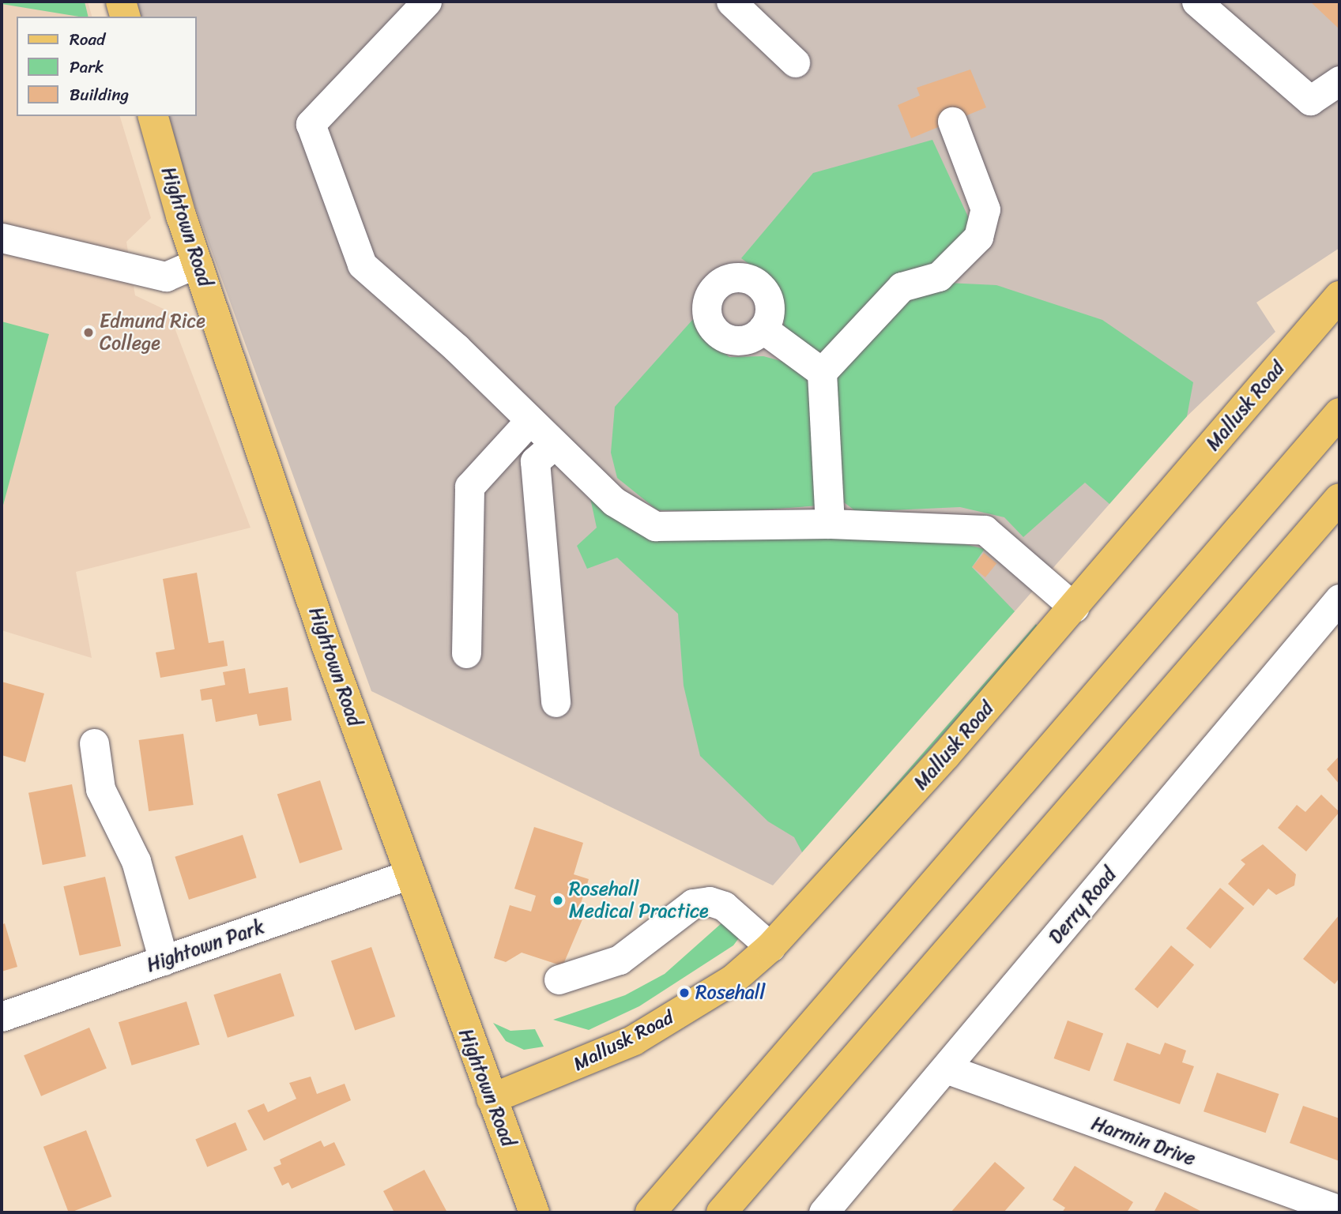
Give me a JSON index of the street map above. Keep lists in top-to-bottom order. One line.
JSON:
{"streets":{"main road":["Hightown Road","Mallusk Road"],"street":["Derry Road","Hightown Park","Harmin Drive"]},"crossings":[["Hightown Road","Mallusk Road"],["Hightown Road","Hightown Park"],["Derry Road","Harmin Drive"]],"places":["Edmund Rice College","Rosehall Medical Practice","Rosehall"],"legend":["Road","Park","Building"]}
